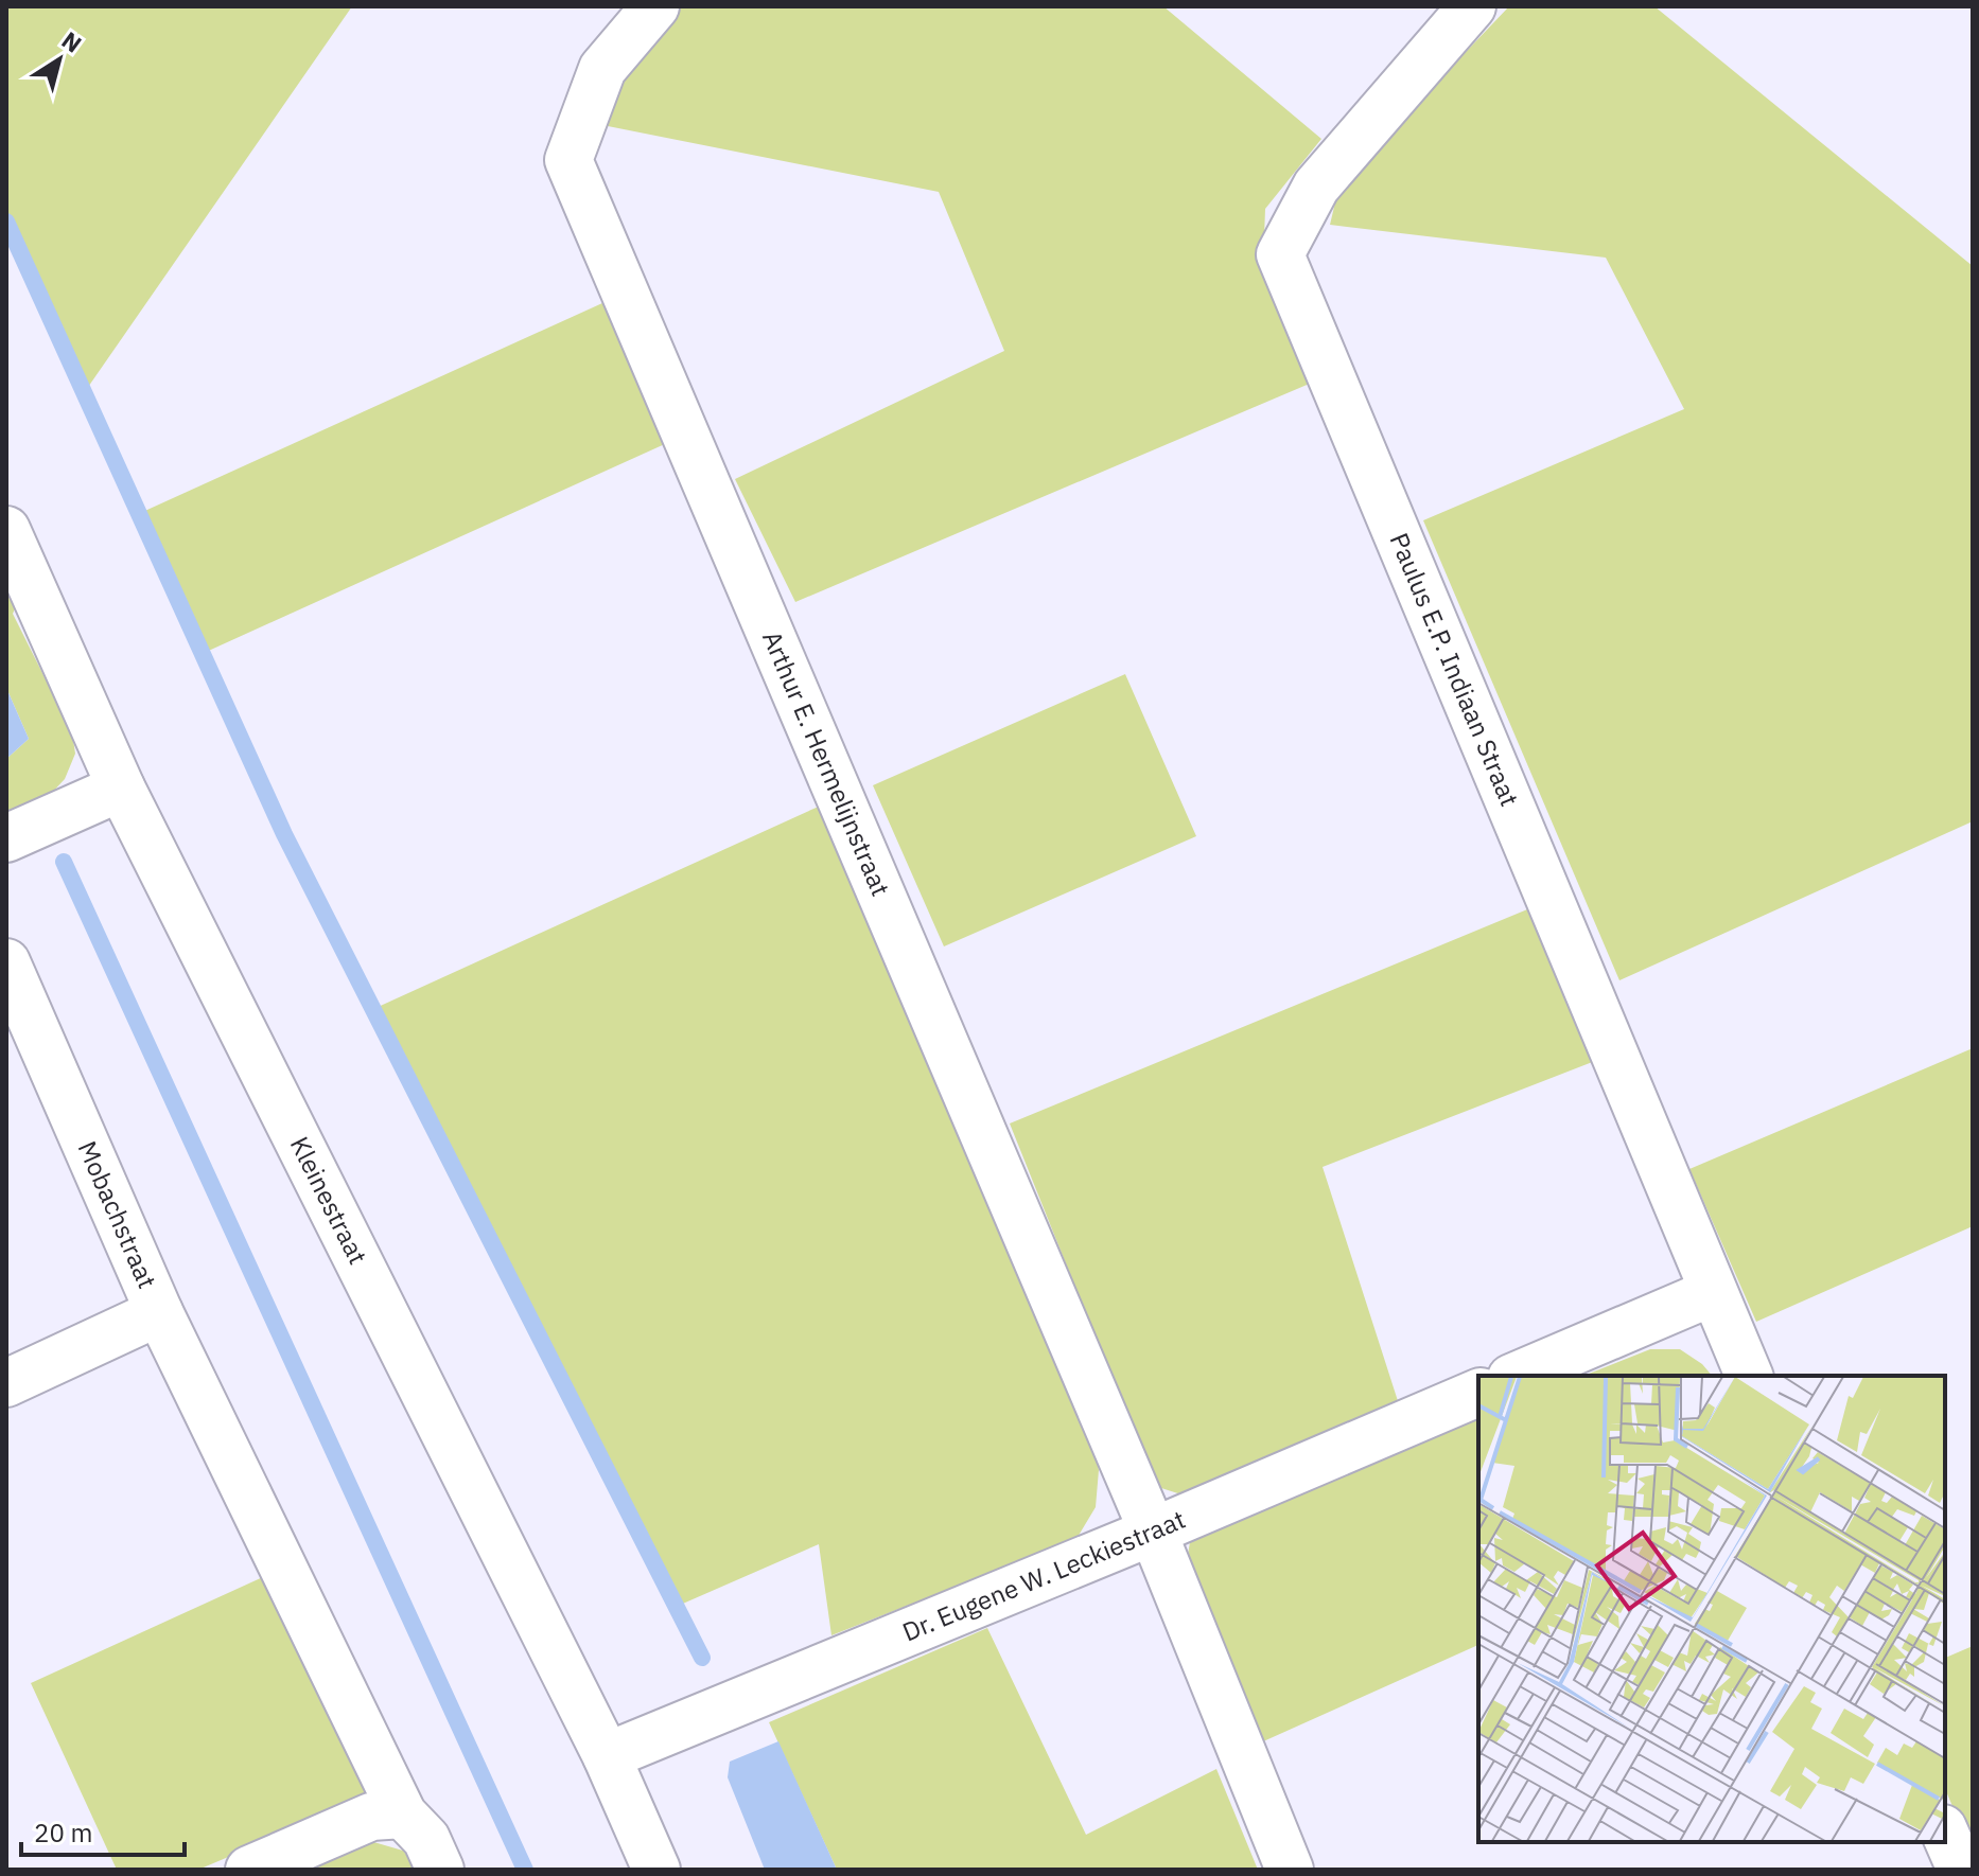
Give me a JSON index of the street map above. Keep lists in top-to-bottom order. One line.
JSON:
{"streets":{"street":["Paulus E.P. Indiaan Straat","Arthur E. Hermelijnstraat","Kleinestraat","Mobachstraat","Dr. Eugene W. Leckiestraat"]},"crossings":[["Arthur E. Hermelijnstraat","Dr. Eugene W. Leckiestraat"],["Kleinestraat","Dr. Eugene W. Leckiestraat"]],"scale_bar":"20 m","north":"top right"}
